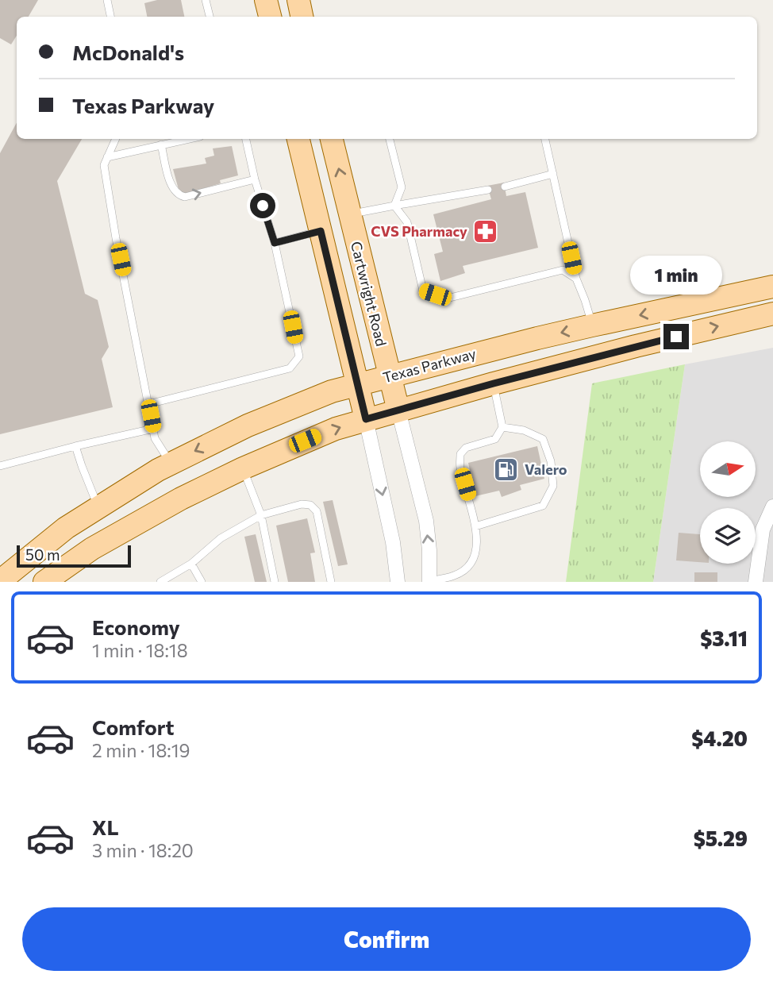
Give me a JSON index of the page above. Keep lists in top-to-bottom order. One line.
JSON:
{"streets":{"main road":["Cartwright Road","Texas Parkway"]},"crossings":[["Cartwright Road","Texas Parkway"]],"places":{"pharmacy":["CVS Pharmacy"],"fuel station":["Valero"]},"scale_bar":"50 m","north":"right","page":{"banner":["McDonald's","Texas Parkway"],"bubble":"1 min","scale":"50 m","list":[{"name":"Economy","note":"1 min · 18:18","value":"$3.11"},{"name":"Comfort","note":"2 min · 18:19","value":"$4.20"},{"name":"XL","note":"3 min · 18:20","value":"$5.29"}],"buttons":"Confirm"}}
